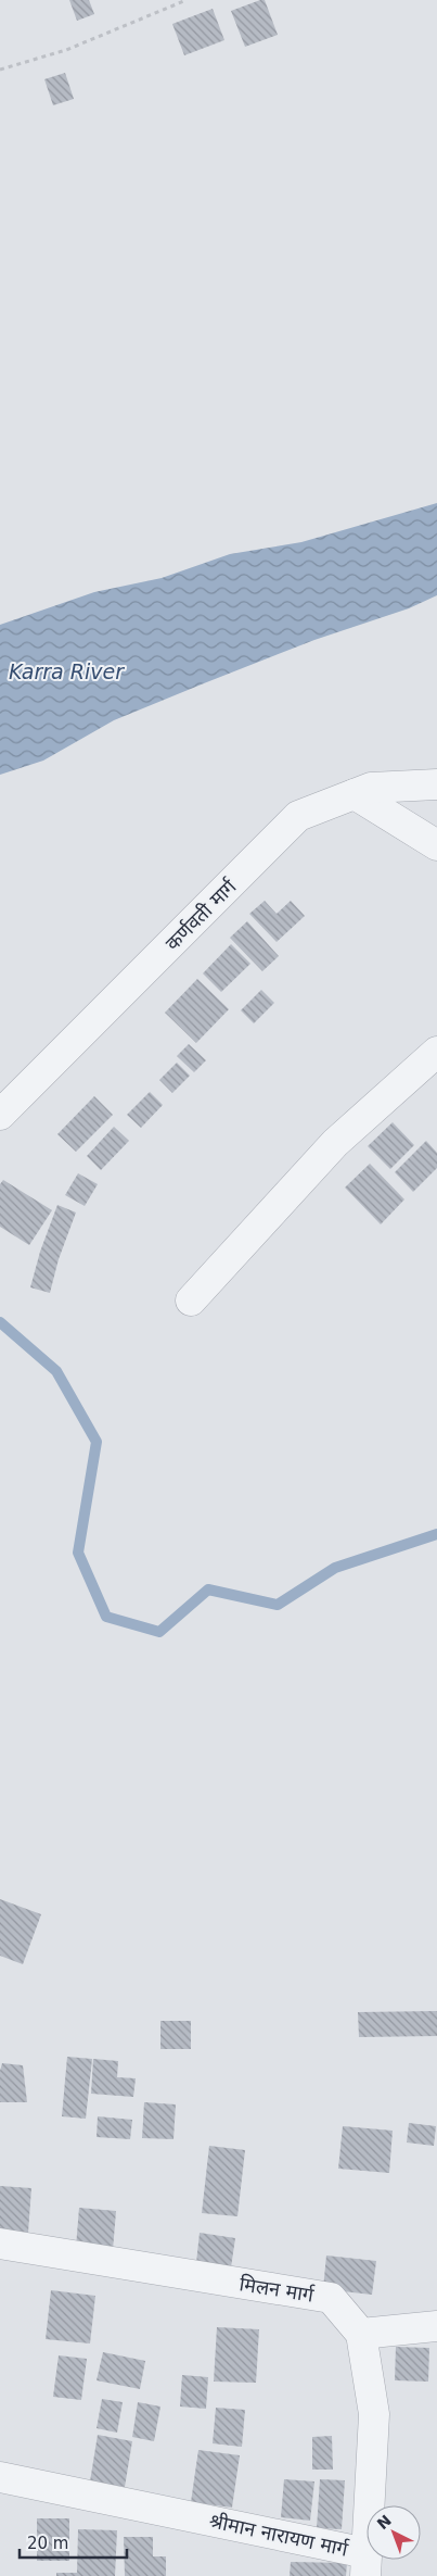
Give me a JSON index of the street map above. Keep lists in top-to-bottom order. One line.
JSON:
{"streets":{"street":["कर्णवती मार्ग","मिलन मार्ग","श्रीमान नारायण मार्ग"]},"water":["Karra River"],"scale_bar":"20 m","north":"top left"}
